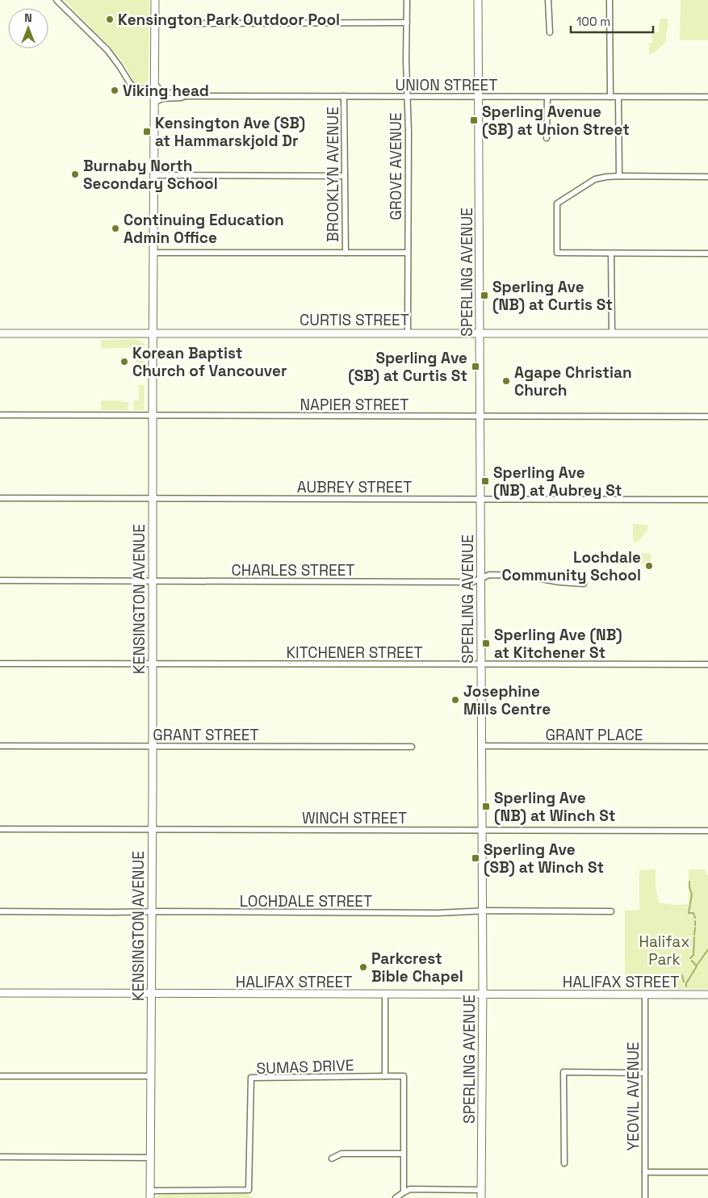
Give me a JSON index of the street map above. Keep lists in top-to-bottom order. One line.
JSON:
{"streets":{"street":["UNION STREET","GROVE AVENUE","BROOKLYN AVENUE","SPERLING AVENUE","CURTIS STREET","NAPIER STREET","AUBREY STREET","CHARLES STREET","KENSINGTON AVENUE","KITCHENER STREET","GRANT STREET","GRANT PLACE","WINCH STREET","LOCHDALE STREET","HALIFAX STREET","SUMAS DRIVE","YEOVIL AVENUE"]},"crossings":[["UNION STREET","GROVE AVENUE"],["UNION STREET","BROOKLYN AVENUE"],["UNION STREET","SPERLING AVENUE"],["UNION STREET","KENSINGTON AVENUE"],["GROVE AVENUE","CURTIS STREET"],["SPERLING AVENUE","CURTIS STREET"],["SPERLING AVENUE","NAPIER STREET"],["SPERLING AVENUE","AUBREY STREET"],["SPERLING AVENUE","CHARLES STREET"],["SPERLING AVENUE","KITCHENER STREET"],["SPERLING AVENUE","GRANT PLACE"],["SPERLING AVENUE","WINCH STREET"],["SPERLING AVENUE","LOCHDALE STREET"],["SPERLING AVENUE","HALIFAX STREET"],["CURTIS STREET","KENSINGTON AVENUE"],["NAPIER STREET","KENSINGTON AVENUE"],["AUBREY STREET","KENSINGTON AVENUE"],["CHARLES STREET","KENSINGTON AVENUE"],["KENSINGTON AVENUE","KITCHENER STREET"],["KENSINGTON AVENUE","GRANT STREET"],["KENSINGTON AVENUE","WINCH STREET"],["KENSINGTON AVENUE","LOCHDALE STREET"],["KENSINGTON AVENUE","HALIFAX STREET"],["KENSINGTON AVENUE","SUMAS DRIVE"],["HALIFAX STREET","YEOVIL AVENUE"]],"parks":["Halifax Park"],"places":{"other":["Kensington Park Outdoor Pool","Viking head","Burnaby North Secondary School","Continuing Education Admin Office","Korean Baptist Church of Vancouver","Agape Christian Church","Lochdale Community School","Josephine Mills Centre","Parkcrest Bible Chapel"],"transit":["Sperling Avenue (SB) at Union Street","Kensington Ave (SB) at Hammarskjold Dr","Sperling Ave (NB) at Curtis St","Sperling Ave (SB) at Curtis St","Sperling Ave (NB) at Aubrey St","Sperling Ave (NB) at Kitchener St","Sperling Ave (NB) at Winch St","Sperling Ave (SB) at Winch St"]},"scale_bar":"100 m","north":"top"}
